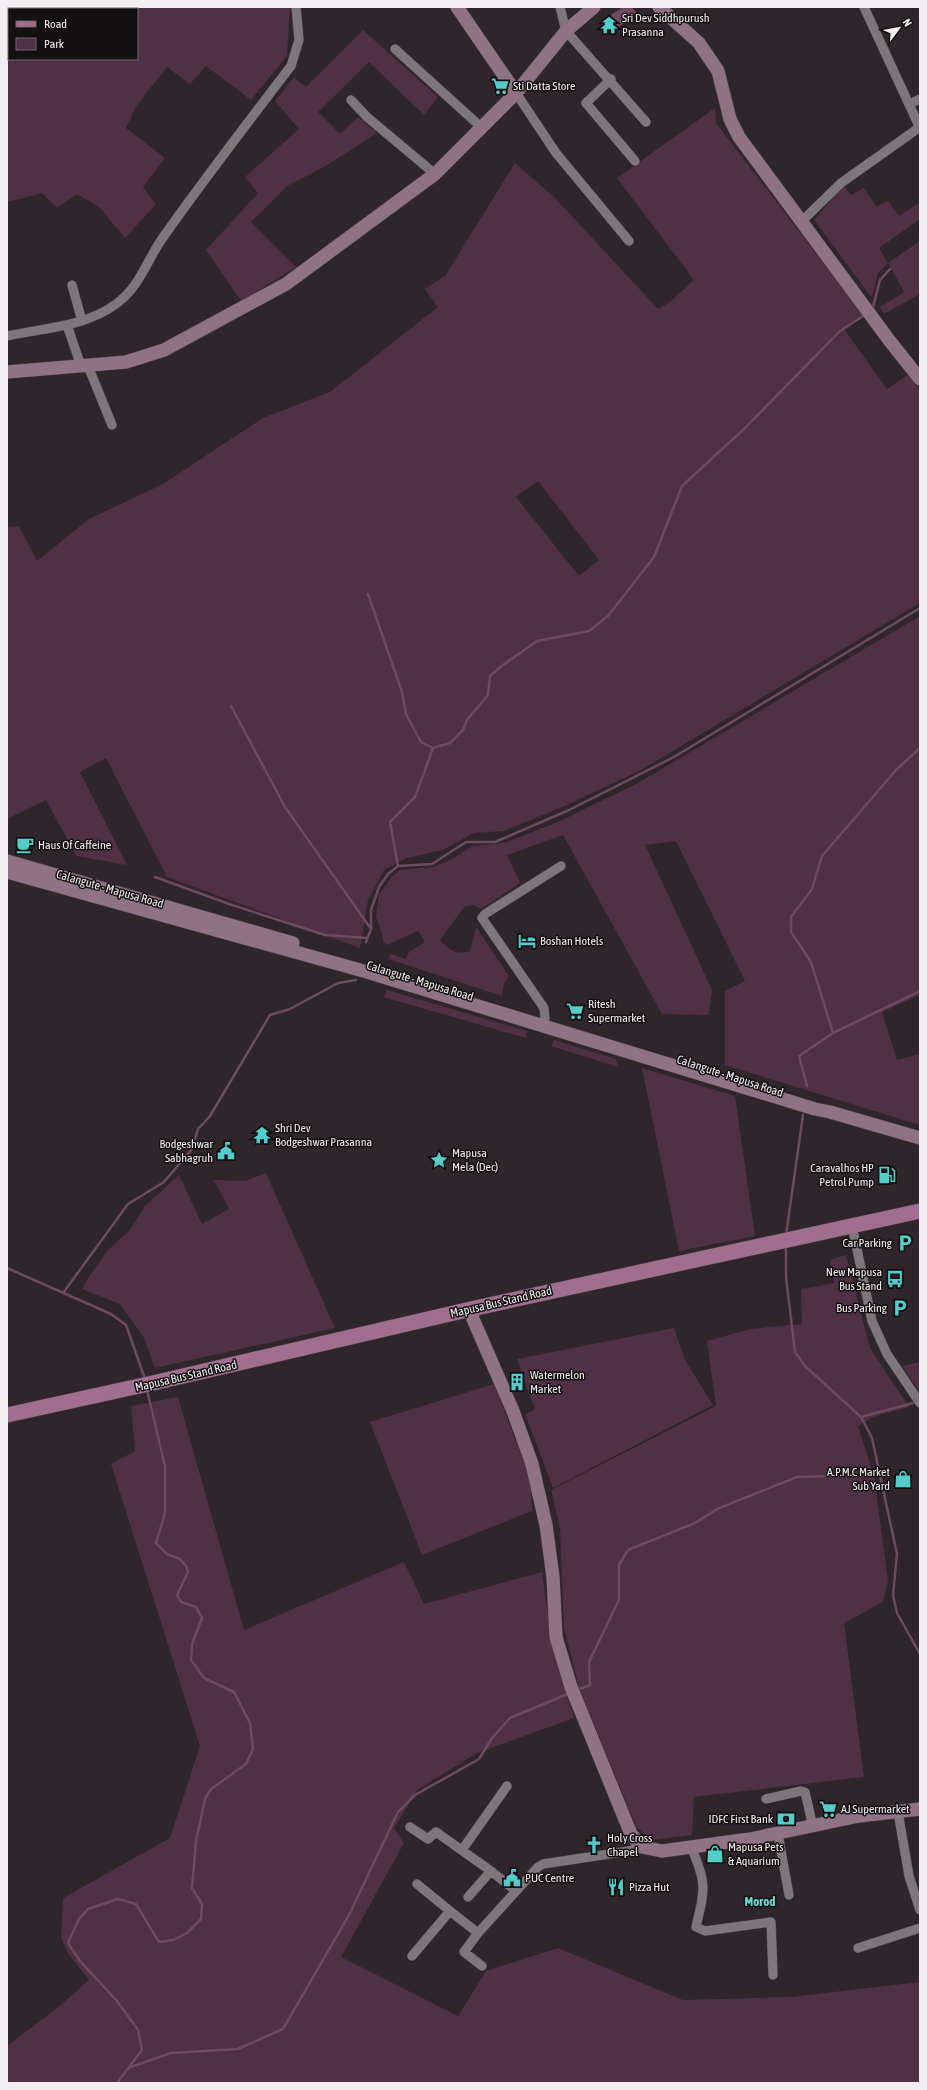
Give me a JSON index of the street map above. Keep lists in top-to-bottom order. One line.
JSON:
{"streets":{"main road":["Mapusa Bus Stand Road"],"street":["Calangute - Mapusa Road"]},"districts":["Morod"],"places":{"temple":["Sri Dev Siddhpurush Prasanna","Shri Dev Bodgeshwar Prasanna"],"supermarket":["Sti Datta Store","Ritesh Supermarket","AJ Supermarket"],"cafe":["Haus Of Caffeine"],"hotel":["Boshan Hotels"],"public building":["Bodgeshwar Sabhagruh","PUC Centre"],"place":["Mapusa Mela (Dec)"],"fuel station":["Caravalhos HP Petrol Pump"],"parking":["Car Parking","Bus Parking"],"bus stop":["New Mapusa Bus Stand"],"building":["Watermelon Market"],"shop":["A.P.M.C Market Sub Yard","Mapusa Pets & Aquarium"],"bank":["IDFC First Bank"],"church":["Holy Cross Chapel"],"restaurant":["Pizza Hut"]},"legend":["Road","Park"],"north":"top right"}
